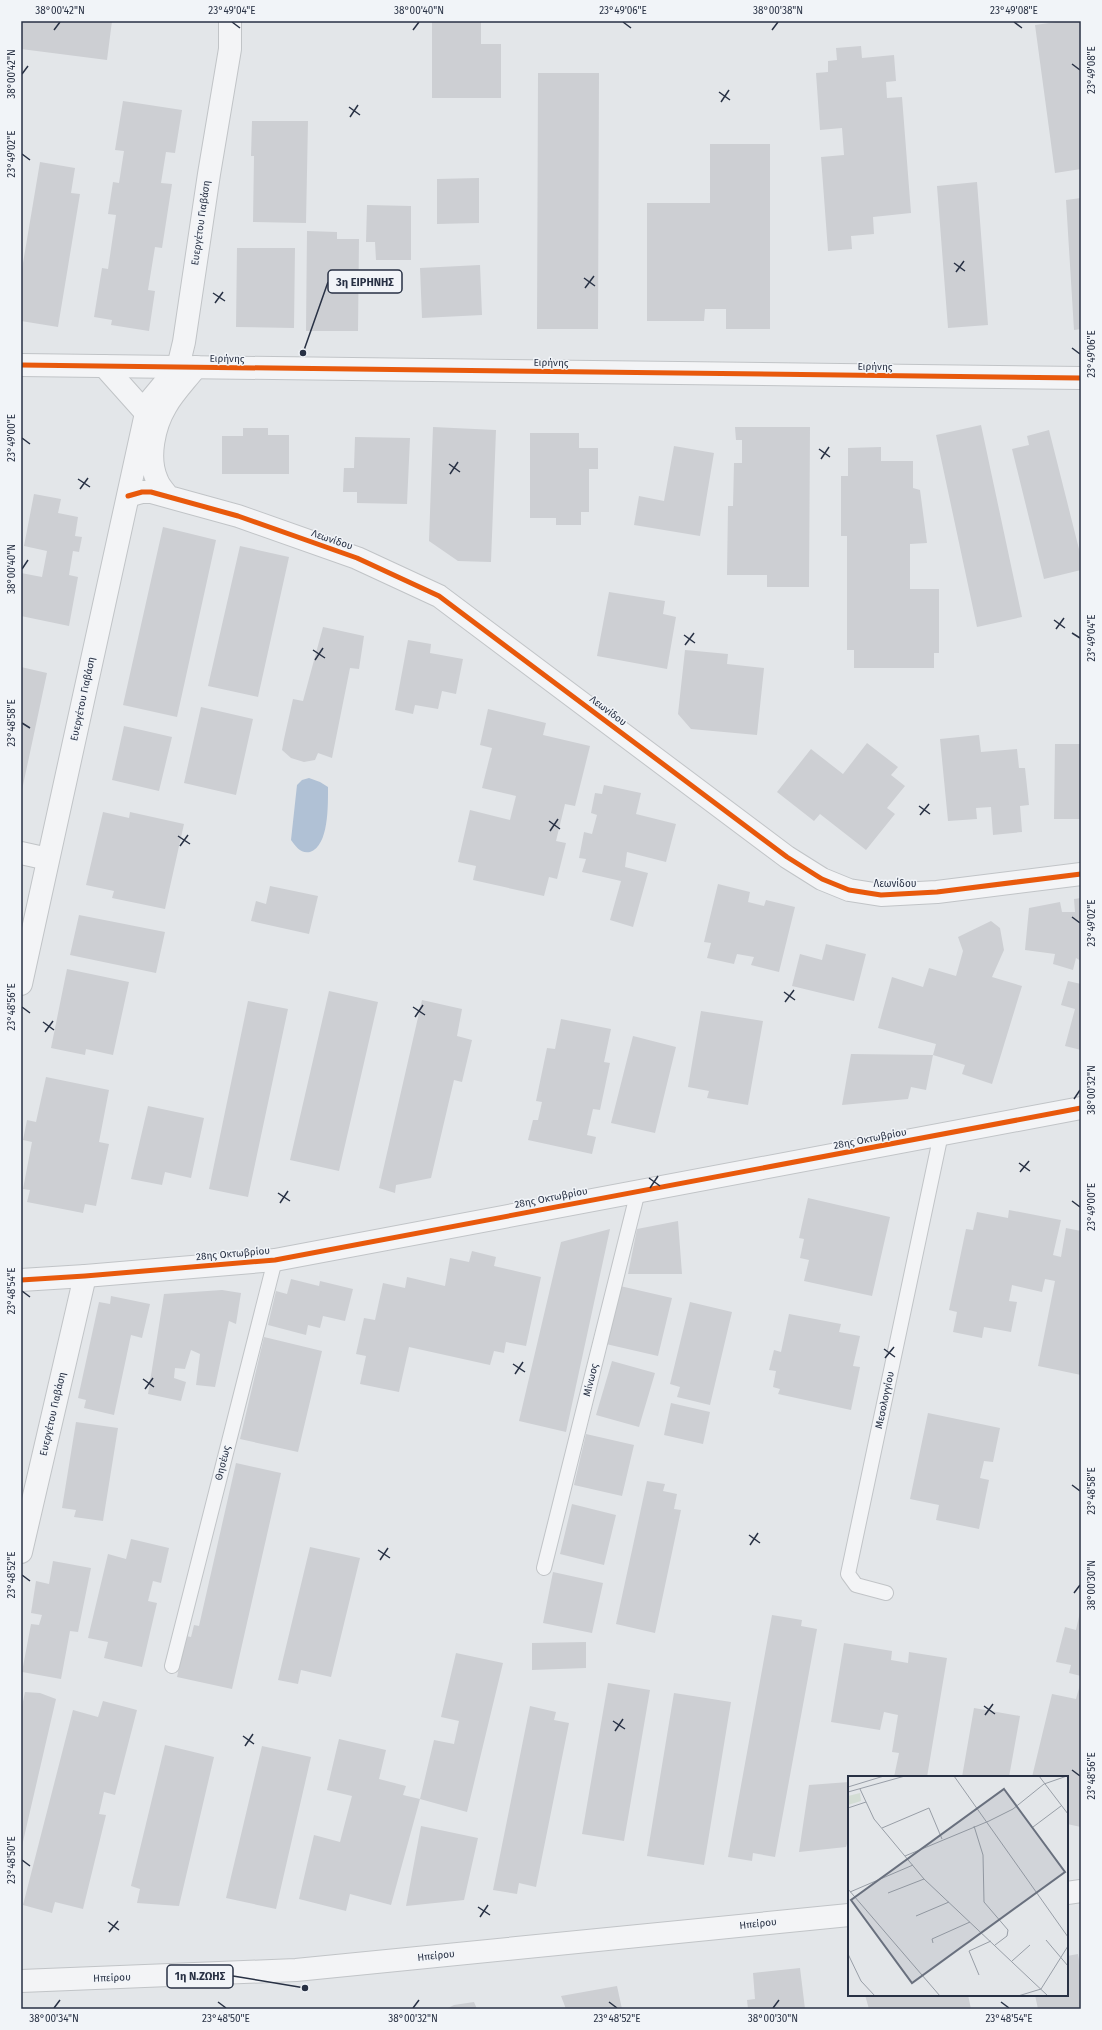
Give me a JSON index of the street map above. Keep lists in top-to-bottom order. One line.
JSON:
{"streets":{"street":["Ευεργέτου Γιαβάση","Ειρήνης","Λεωνίδου","28ης Οκτωβρίου","Ηπείρου"],"lane":["Μίνωος","Μεσολογγίου","Θησέως"]},"crossings":[["Ευεργέτου Γιαβάση","Ειρήνης"],["Ευεργέτου Γιαβάση","Λεωνίδου"],["Ευεργέτου Γιαβάση","28ης Οκτωβρίου"],["28ης Οκτωβρίου","Μίνωος"],["28ης Οκτωβρίου","Μεσολογγίου"],["28ης Οκτωβρίου","Θησέως"]],"places":["3η ΕΙΡΗΝΗΣ","1η Ν.ΖΩΗΣ"],"coordinates":["38°00'42\"N","23°49'04\"E","38°00'40\"N","23°49'06\"E","38°00'38\"N","23°49'08\"E","23°49'02\"E","23°49'00\"E","23°48'58\"E","23°48'56\"E","38°00'32\"N","23°48'54\"E","23°48'52\"E","38°00'30\"N","23°48'50\"E","38°00'34\"N"]}
